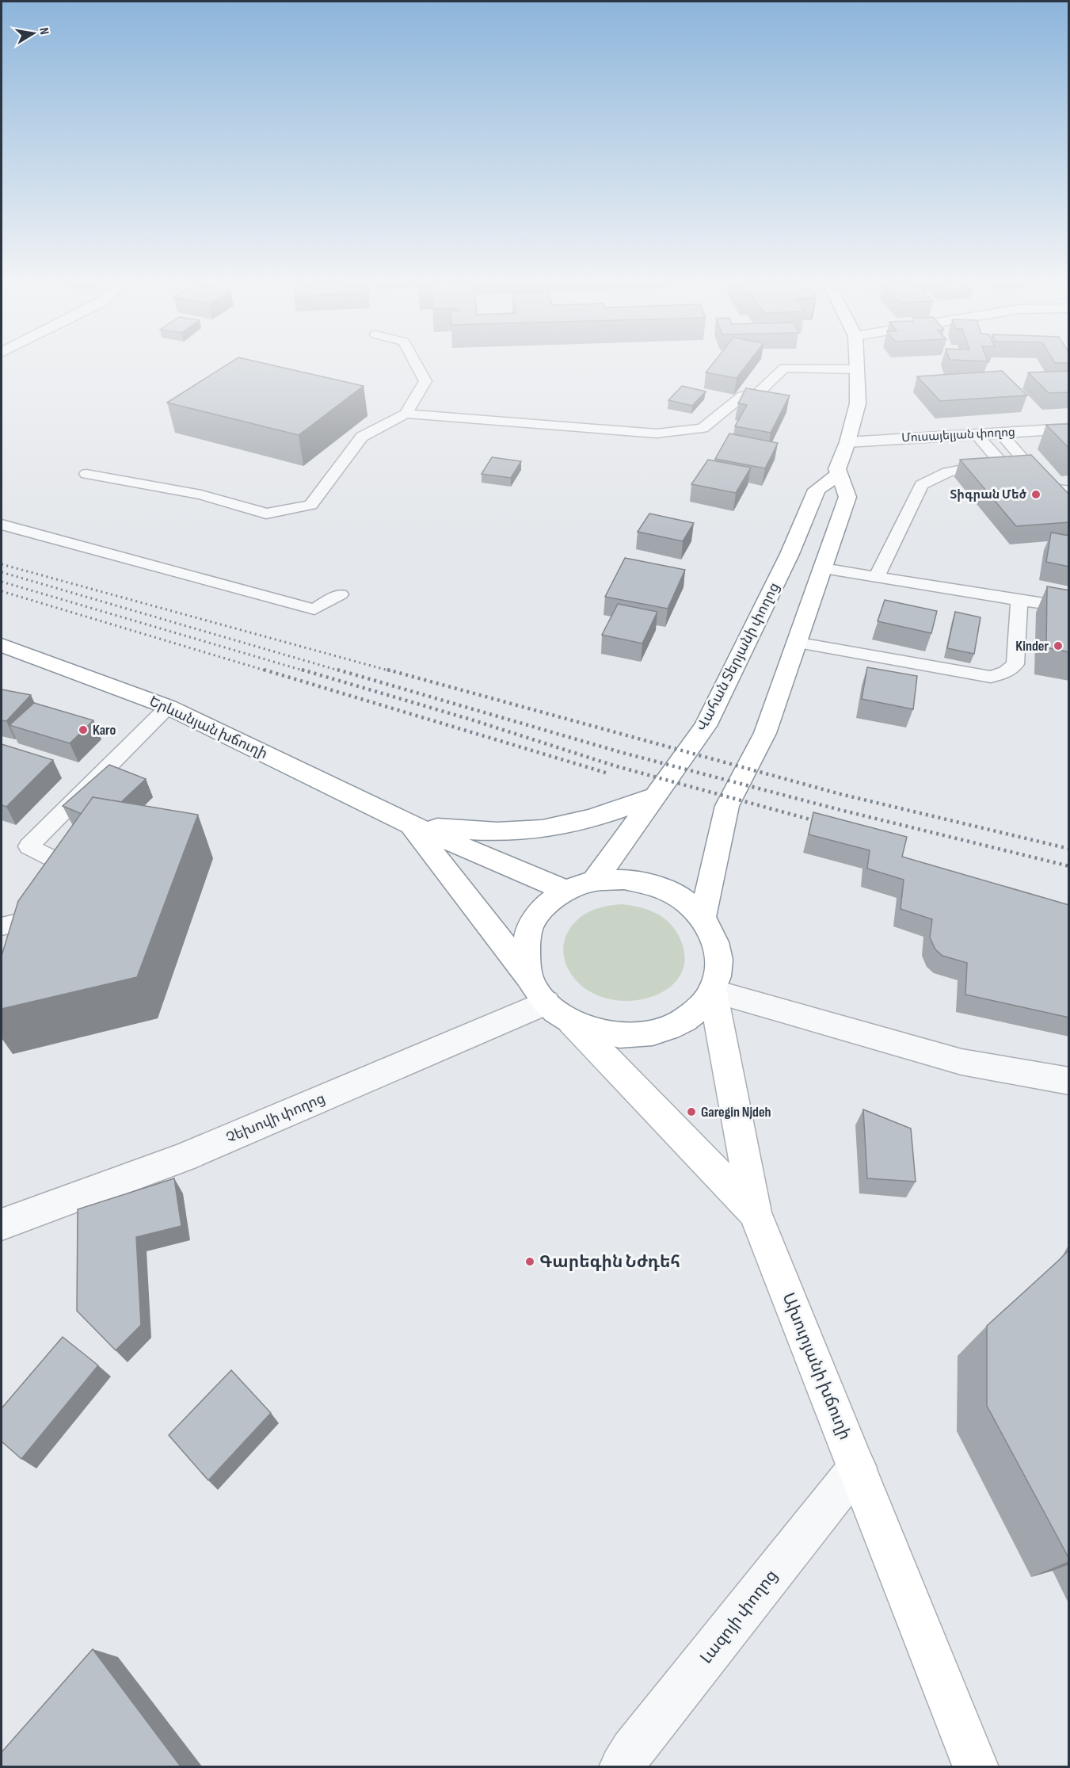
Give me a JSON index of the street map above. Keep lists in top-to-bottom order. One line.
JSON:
{"streets":{"main road":["Վահան Տերյանի փողոց","Երևանյան խճուղի","Ախուրյանի խճուղի"],"street":["Մուսայելյան փողոց","Չեխովի փողոց","Լազոյի փողոց"]},"crossings":[["Երևանյան խճուղի","Չեխովի փողոց"],["Երևանյան խճուղի","Ախուրյանի խճուղի"],["Ախուրյանի խճուղի","Լազոյի փողոց"]],"places":["Տիգրան Մեծ","Kinder","Karo","Garegin Njdeh","Գարեգին Նժդեհ"],"north":"right"}
